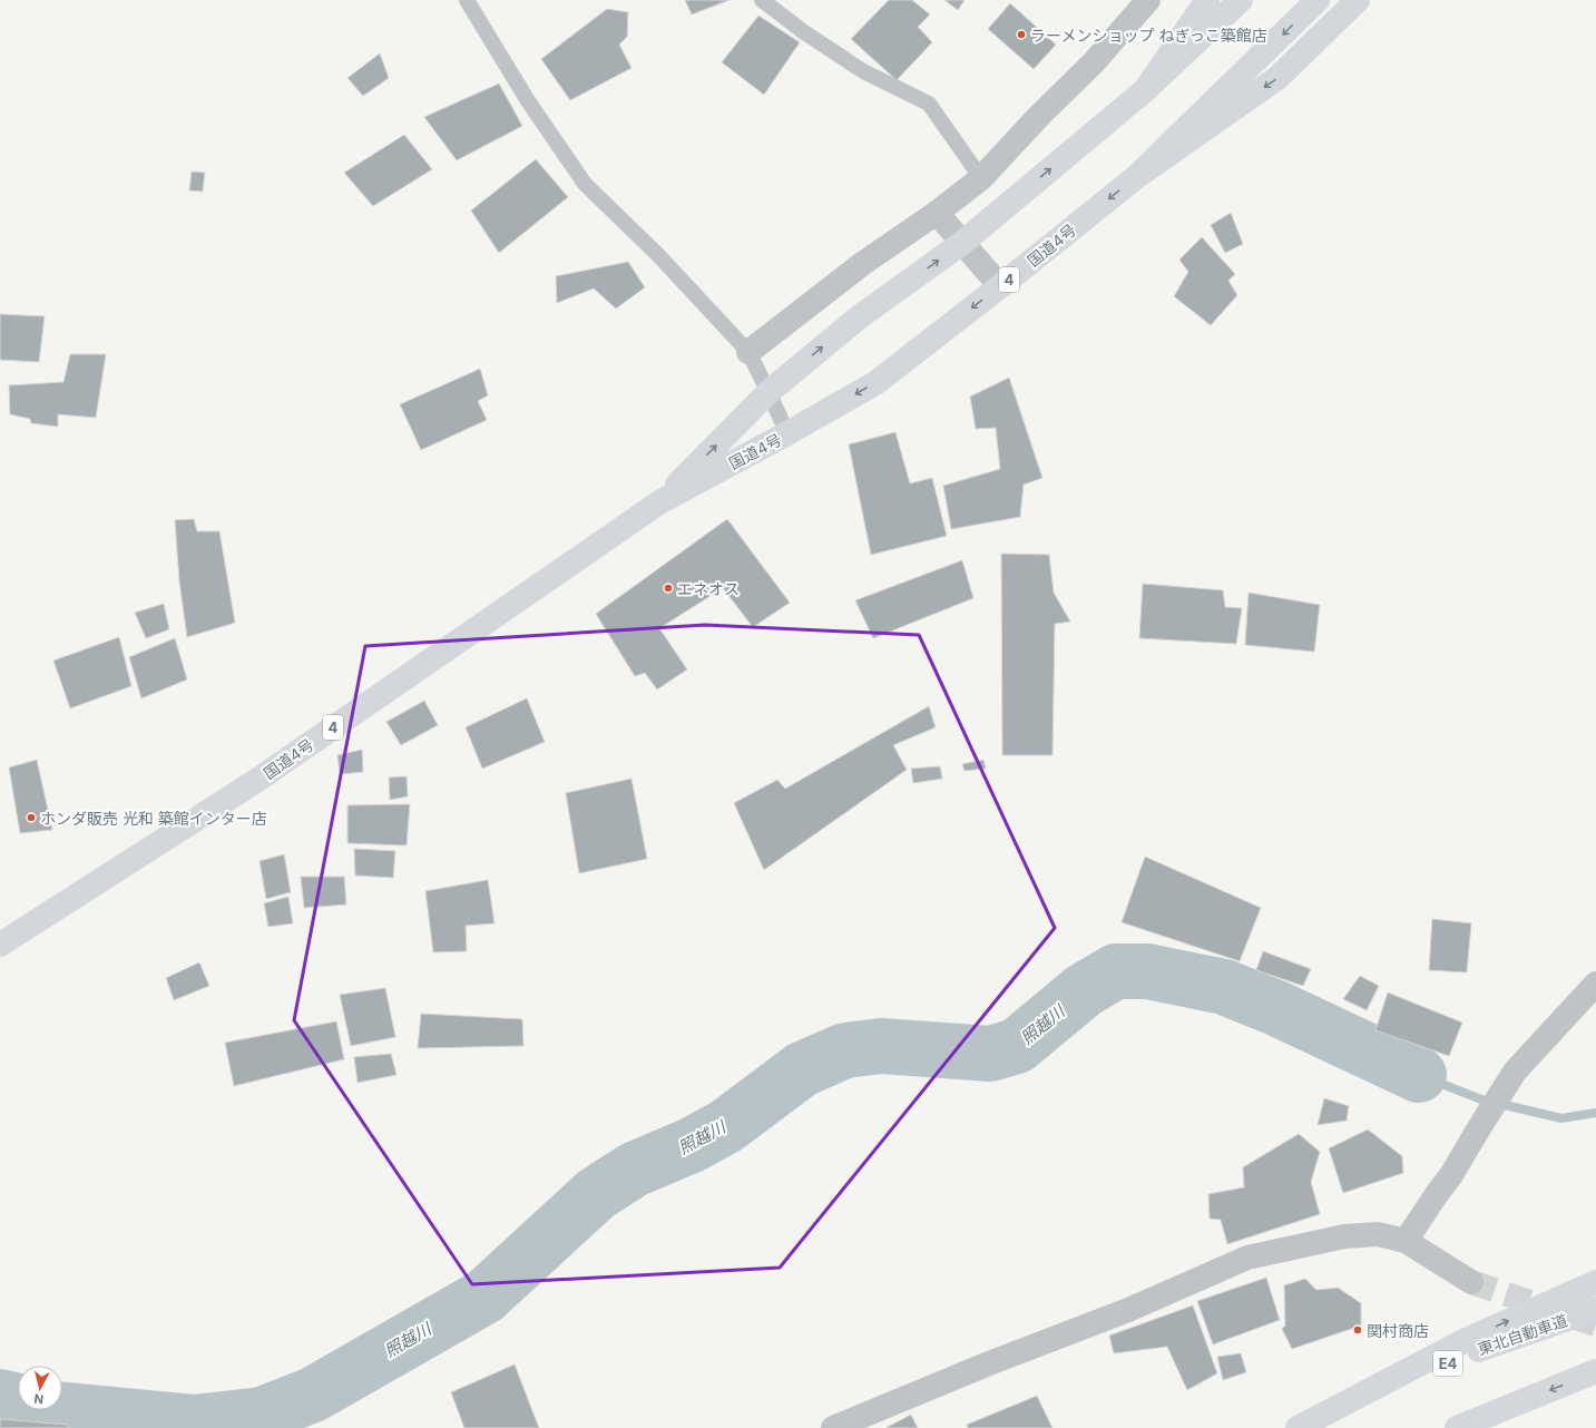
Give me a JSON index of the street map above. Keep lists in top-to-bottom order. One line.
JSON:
{"streets":{"highway":["国道4号","4","東北自動車道","E4"]},"water":["照越川"],"places":["ラーメンショップ ねぎっこ築館店","エネオス","ホンダ販売 光和 築館インター店","関村商店"],"north":"bottom"}
